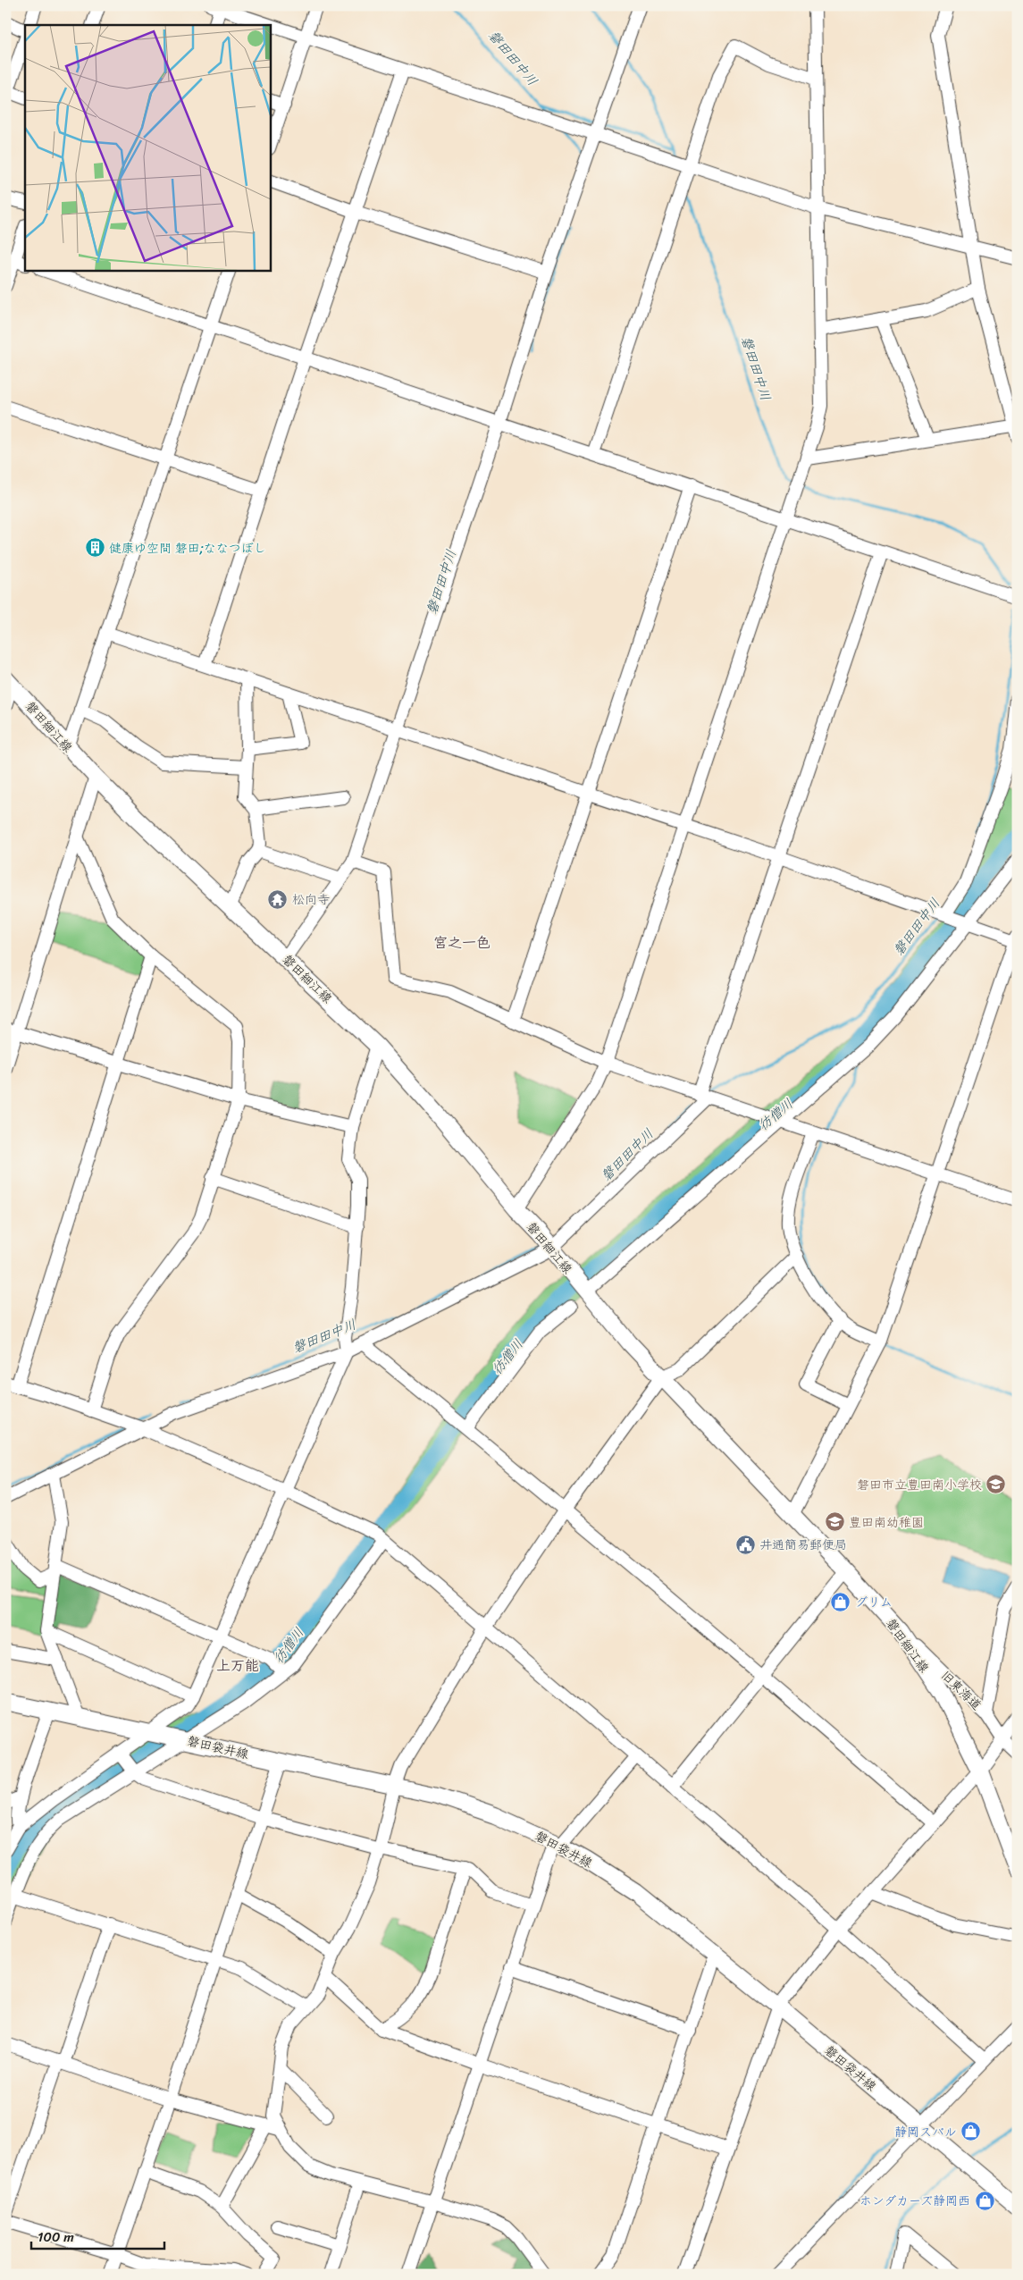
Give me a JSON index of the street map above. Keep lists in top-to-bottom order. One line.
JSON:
{"streets":{"main road":["磐田細江線","磐田袋井線"],"street":["旧東海道"]},"crossings":[["磐田細江線","旧東海道"]],"districts":["宮之一色","上万能"],"water":["磐田田中川","彷僧川"],"places":{"building":["健康ゆ空間 磐田;ななつぼし"],"temple":["松向寺"],"school or university":["磐田市立豊田南小学校","豊田南幼稚園"],"public building":["井通簡易郵便局"],"shop":["グリム","静岡スバル","ホンダカーズ静岡西"]},"scale_bar":"100 m"}
